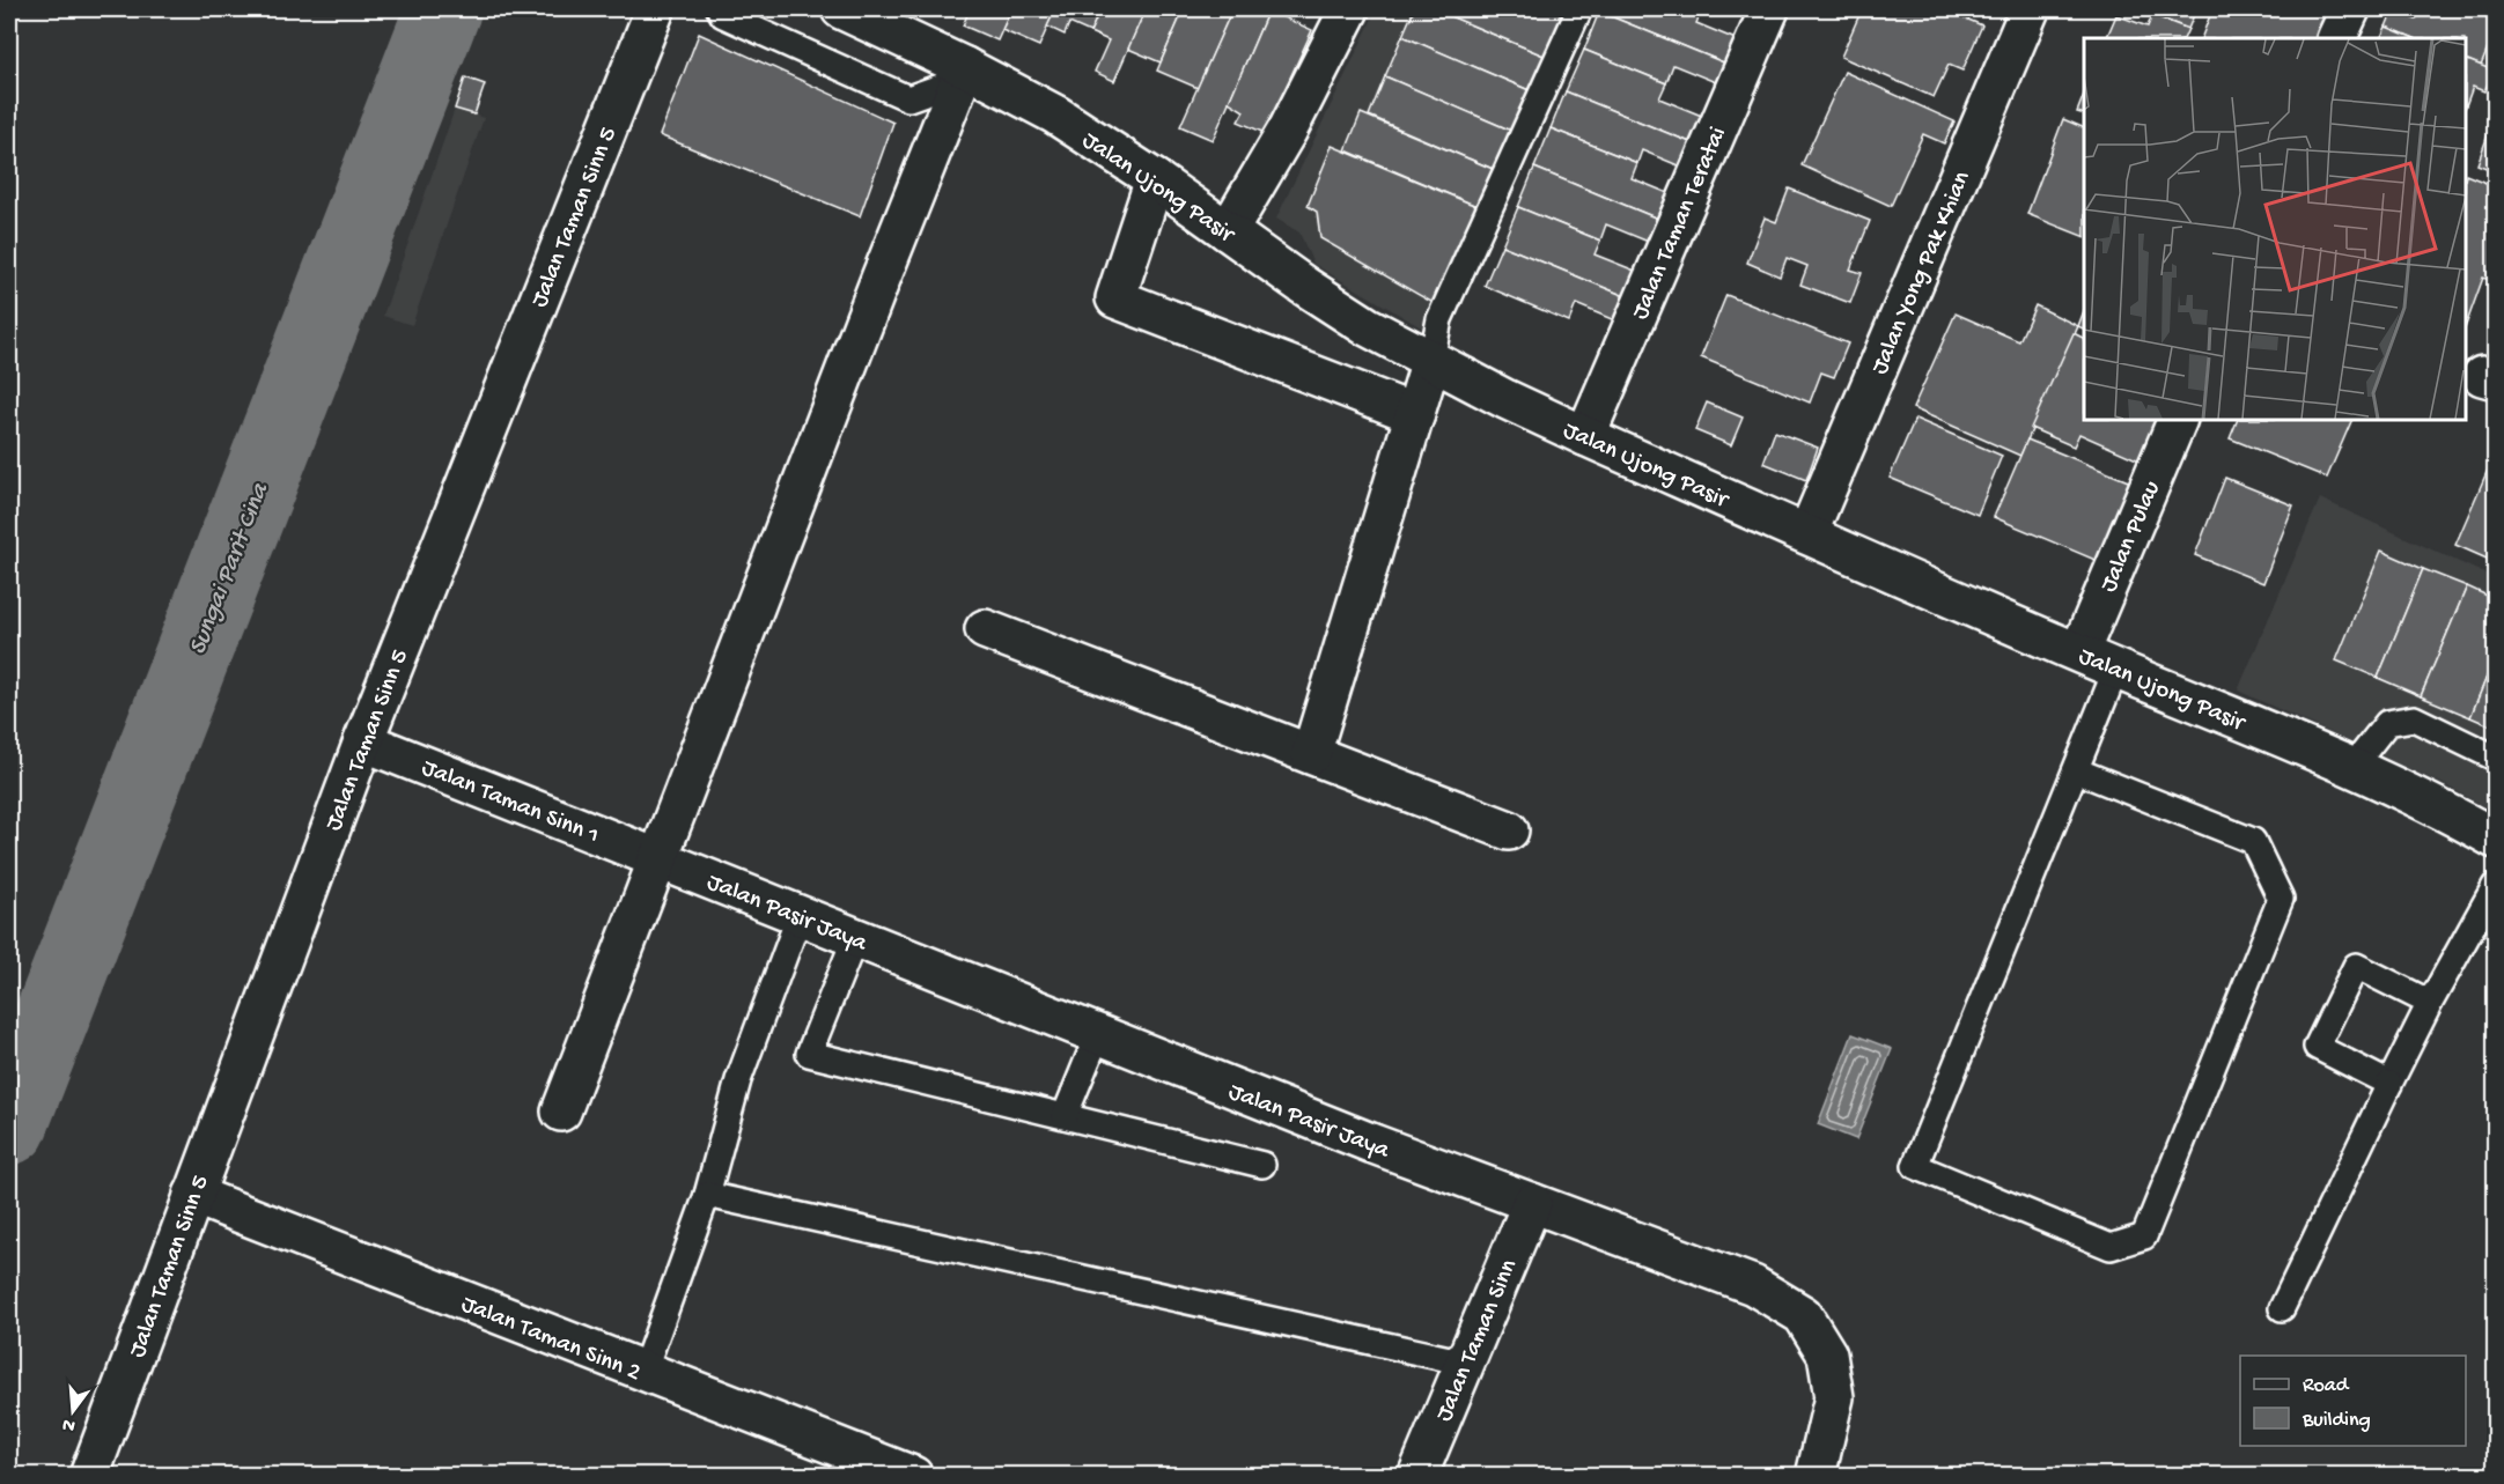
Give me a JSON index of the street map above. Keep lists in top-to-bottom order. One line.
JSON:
{"streets":{"street":["Jalan Ujong Pasir","Jalan Taman Sinn 5","Jalan Taman Teratai","Jalan Yong Pak Khian","Jalan Pulau","Jalan Taman Sinn 1","Jalan Pasir Jaya","Jalan Taman Sinn 2","Jalan Taman Sinn"]},"crossings":[["Jalan Ujong Pasir","Jalan Taman Teratai"],["Jalan Ujong Pasir","Jalan Yong Pak Khian"],["Jalan Ujong Pasir","Jalan Pulau"],["Jalan Taman Sinn 5","Jalan Taman Sinn 1"],["Jalan Taman Sinn 5","Jalan Taman Sinn 2"],["Jalan Taman Sinn 1","Jalan Pasir Jaya"],["Jalan Pasir Jaya","Jalan Taman Sinn"]],"water":["Sungai Parit Cina"],"legend":["Road","Building"],"north":"bottom"}
